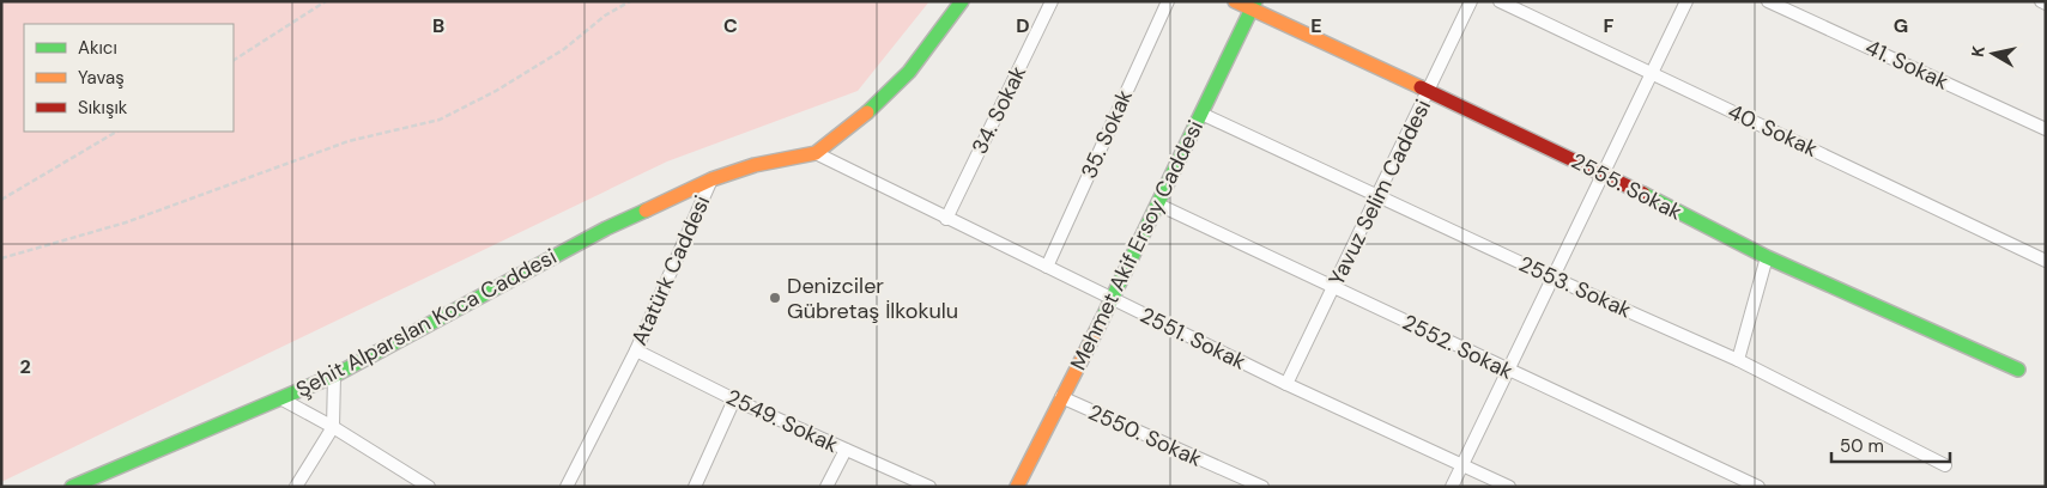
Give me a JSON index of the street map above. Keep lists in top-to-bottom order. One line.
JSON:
{"streets":{"street":["41. Sokak","34. Sokak","40. Sokak","35. Sokak","2555. Sokak","Yavuz Selim Caddesi","Mehmet Akif Ersoy Caddesi","Atatürk Caddesi","2553. Sokak","Şehit Alparslan Koca Caddesi","2551. Sokak","2552. Sokak","2549. Sokak","2550. Sokak"]},"crossings":[["34. Sokak","2551. Sokak"],["35. Sokak","2551. Sokak"],["2555. Sokak","Yavuz Selim Caddesi"],["2555. Sokak","Mehmet Akif Ersoy Caddesi"],["Yavuz Selim Caddesi","2553. Sokak"],["Yavuz Selim Caddesi","2551. Sokak"],["Yavuz Selim Caddesi","2552. Sokak"],["Mehmet Akif Ersoy Caddesi","2553. Sokak"],["Mehmet Akif Ersoy Caddesi","2551. Sokak"],["Mehmet Akif Ersoy Caddesi","2552. Sokak"],["Mehmet Akif Ersoy Caddesi","2550. Sokak"],["Atatürk Caddesi","Şehit Alparslan Koca Caddesi"],["Atatürk Caddesi","2551. Sokak"],["Atatürk Caddesi","2549. Sokak"]],"places":["Denizciler Gübretaş İlkokulu"],"legend":["Akıcı","Yavaş","Sıkışık"],"scale_bar":"50 m","north":"left","grid":{"columns":["B","C","D","E","F","G"],"rows":["2"]}}
